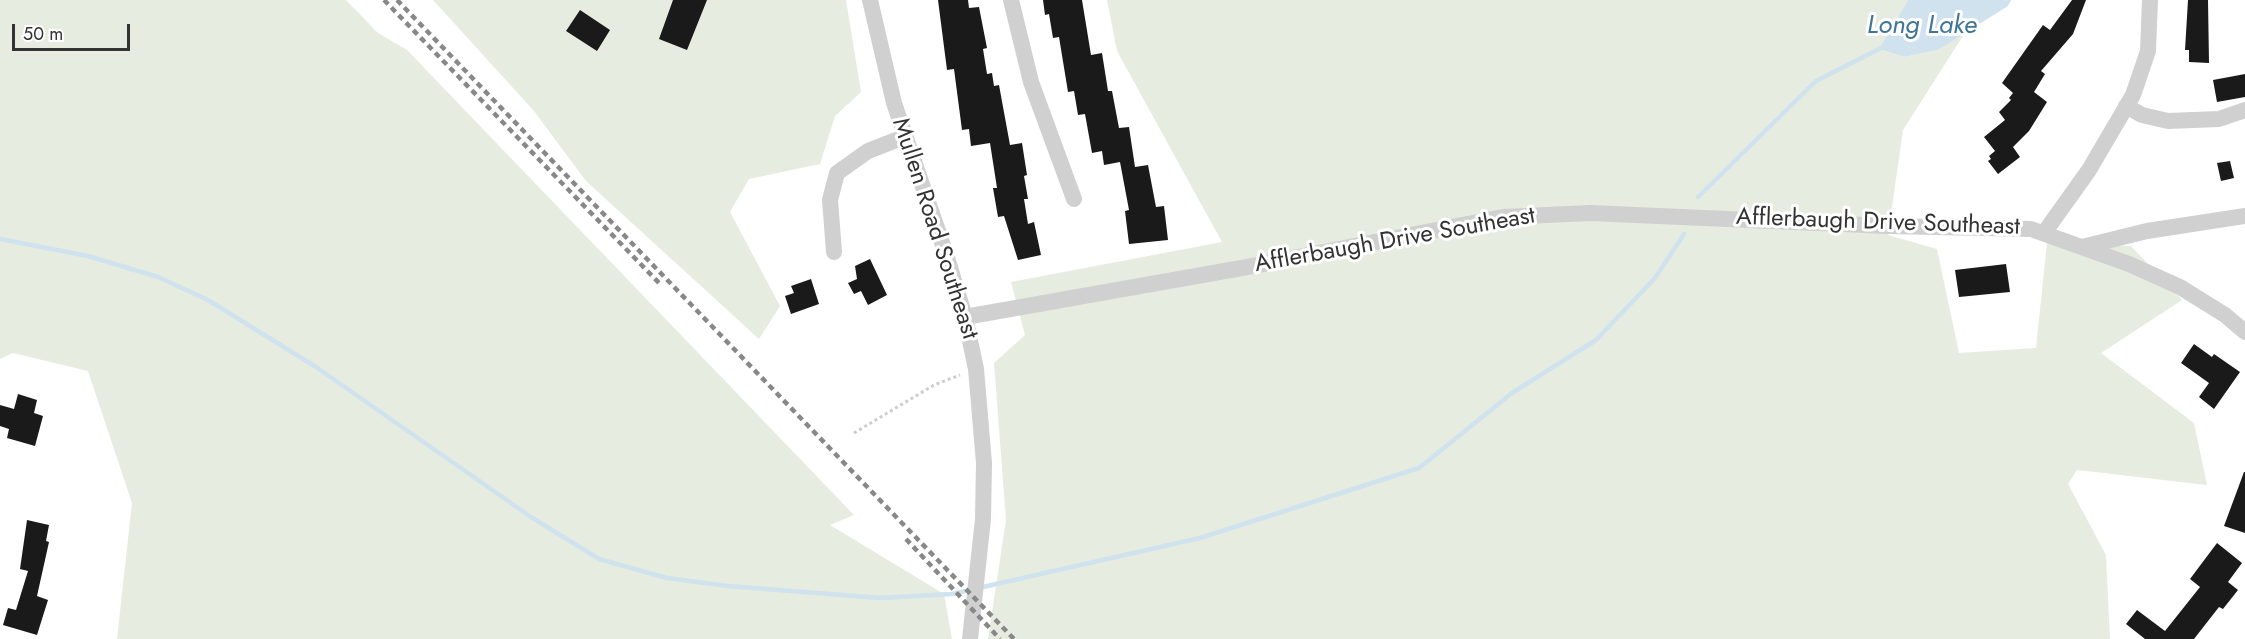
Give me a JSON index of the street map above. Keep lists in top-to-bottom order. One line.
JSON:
{"streets":{"street":["Afflerbaugh Drive Southeast","Mullen Road Southeast"]},"crossings":[["Afflerbaugh Drive Southeast","Mullen Road Southeast"]],"water":["Long Lake"],"scale_bar":"50 m"}
